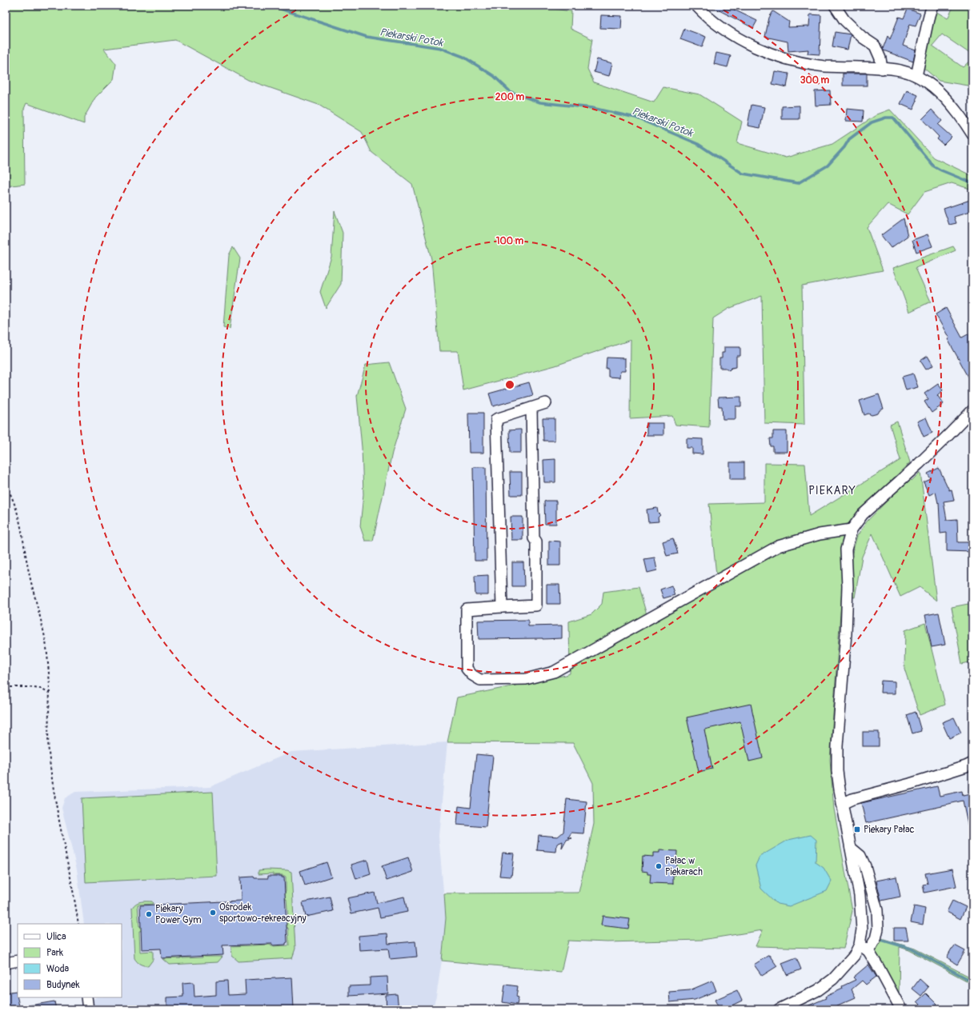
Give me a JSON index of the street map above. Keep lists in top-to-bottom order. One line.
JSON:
{"districts":["PIEKARY"],"water":["Piekarski Potok"],"places":{"transit":["Piekary Pałac"],"other":["Pałac w Piekarach","Ośrodek sportowo-rekreacyjny","Piekary Power Gym"]},"legend":["Ulica","Park","Woda","Budynek"],"rings":["300 m","200 m","100 m"]}
